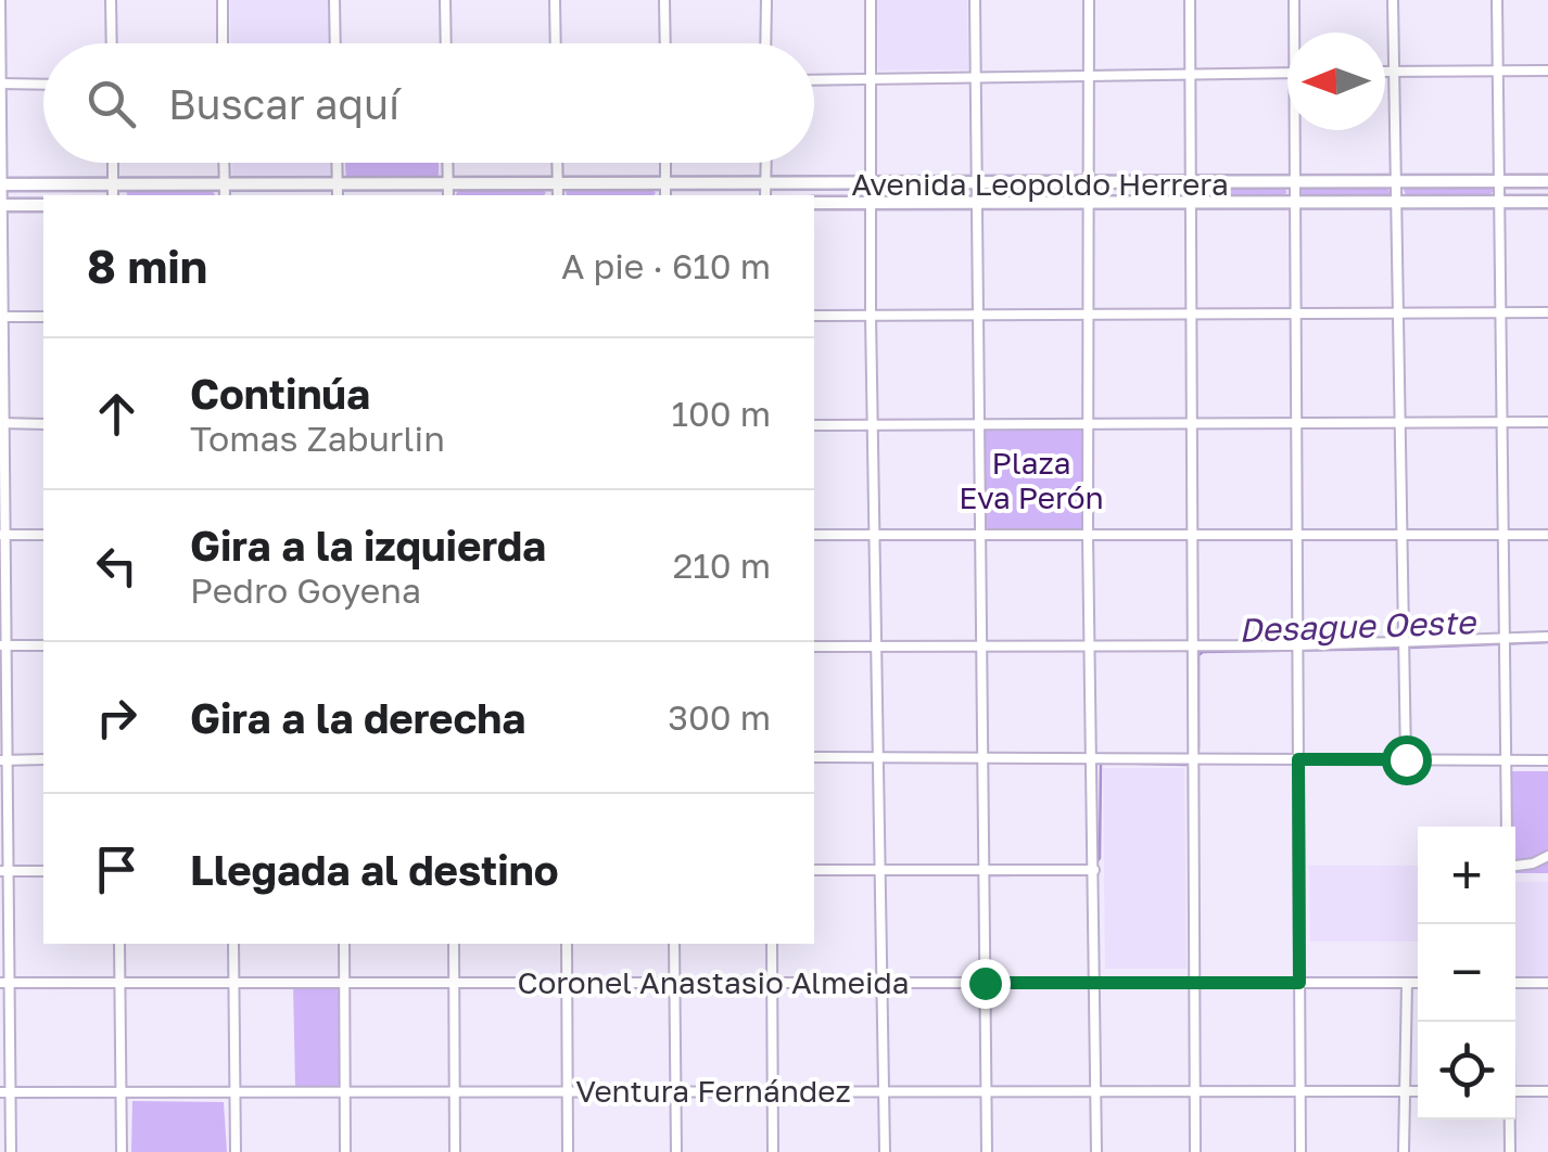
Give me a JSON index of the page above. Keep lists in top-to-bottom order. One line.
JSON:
{"streets":{"street":["Avenida Leopoldo Herrera","Coronel Anastasio Almeida","Ventura Fernández"]},"water":["Desague Oeste"],"parks":["Plaza Eva Perón"],"north":"left","page":{"search":"Buscar aquí","heading":["8 min","A pie · 610 m"],"list":[["Continúa","Tomas Zaburlin","100 m"],["Gira a la izquierda","Pedro Goyena","210 m"],["Gira a la derecha","300 m"],"Llegada al destino"],"map_buttons":["+","−"]}}
